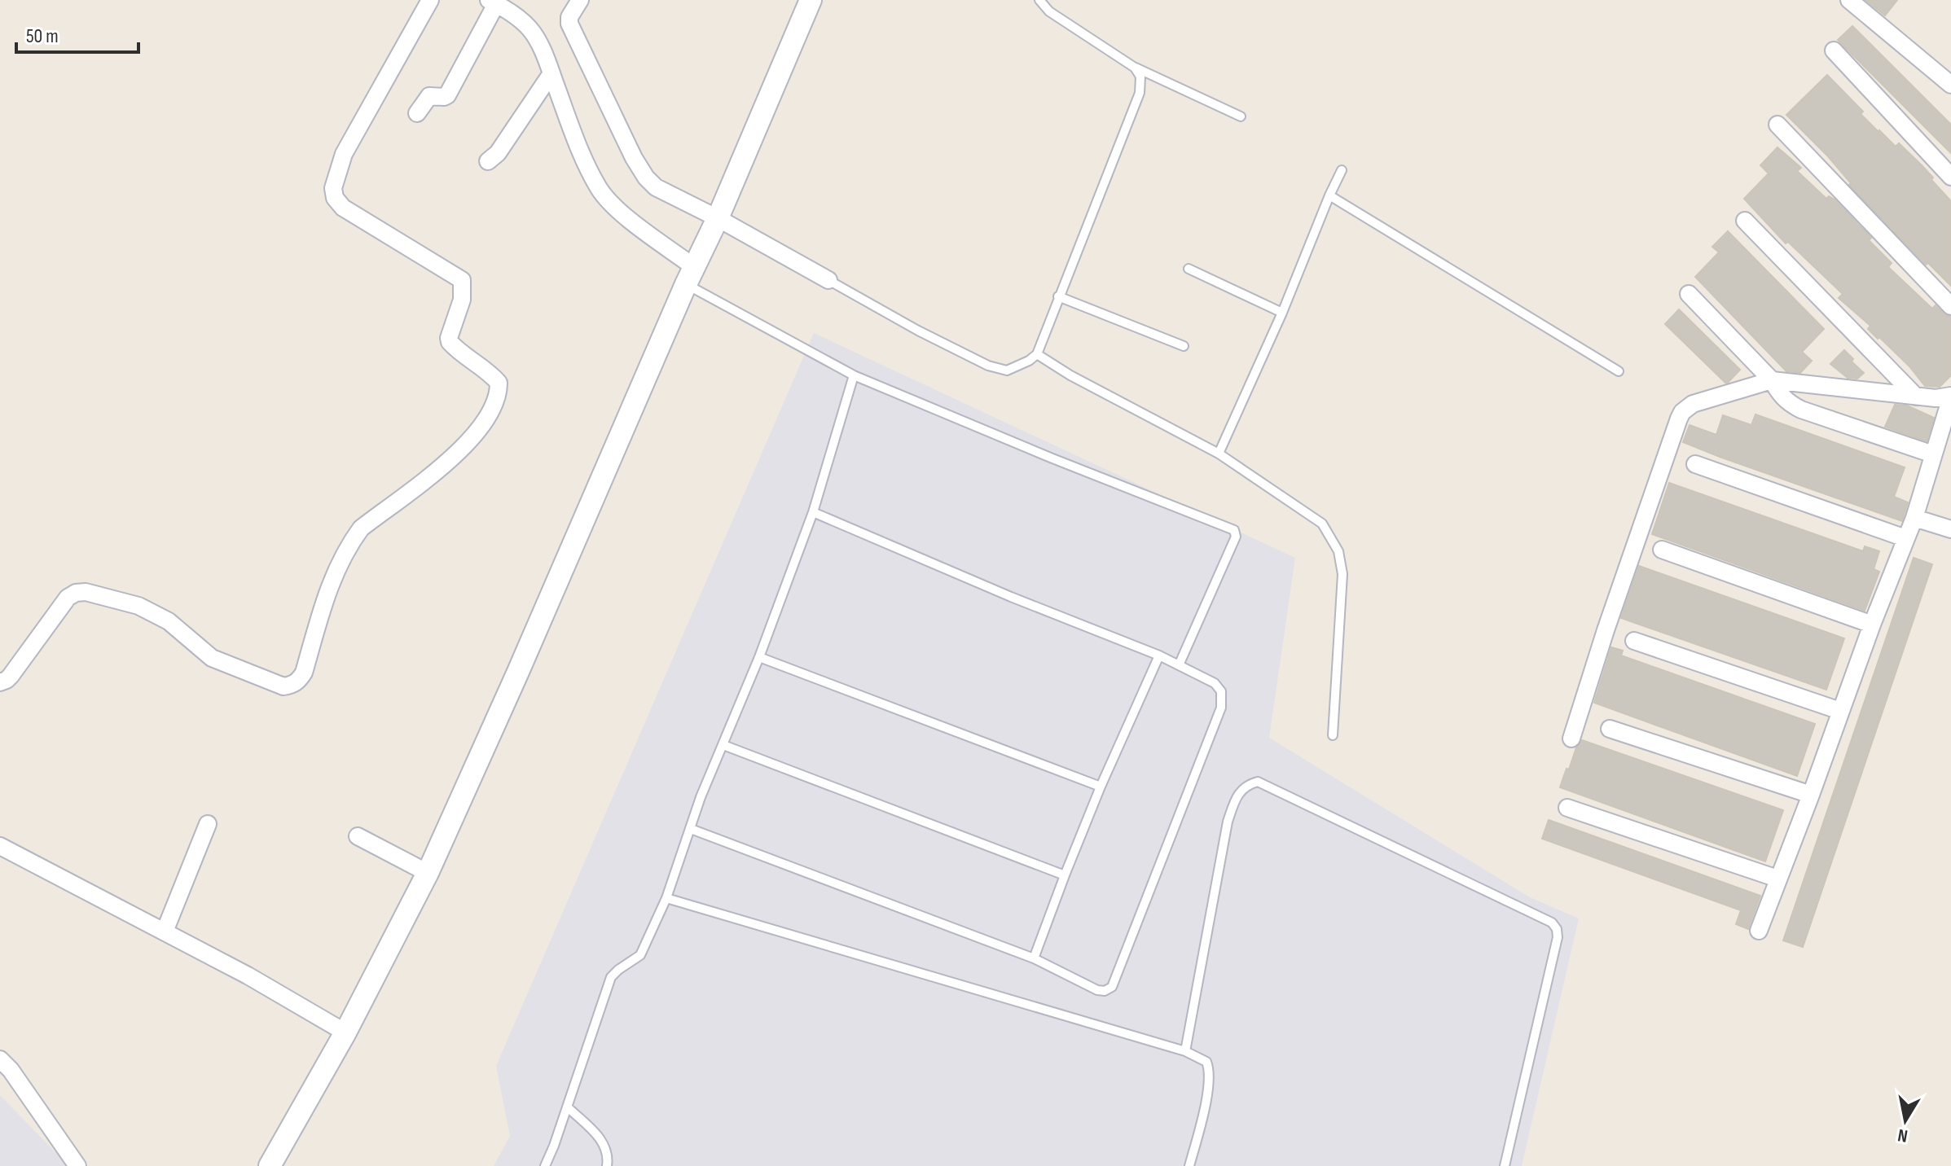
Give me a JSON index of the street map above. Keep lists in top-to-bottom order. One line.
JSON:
{"scale_bar":"50 m","north":"bottom"}
